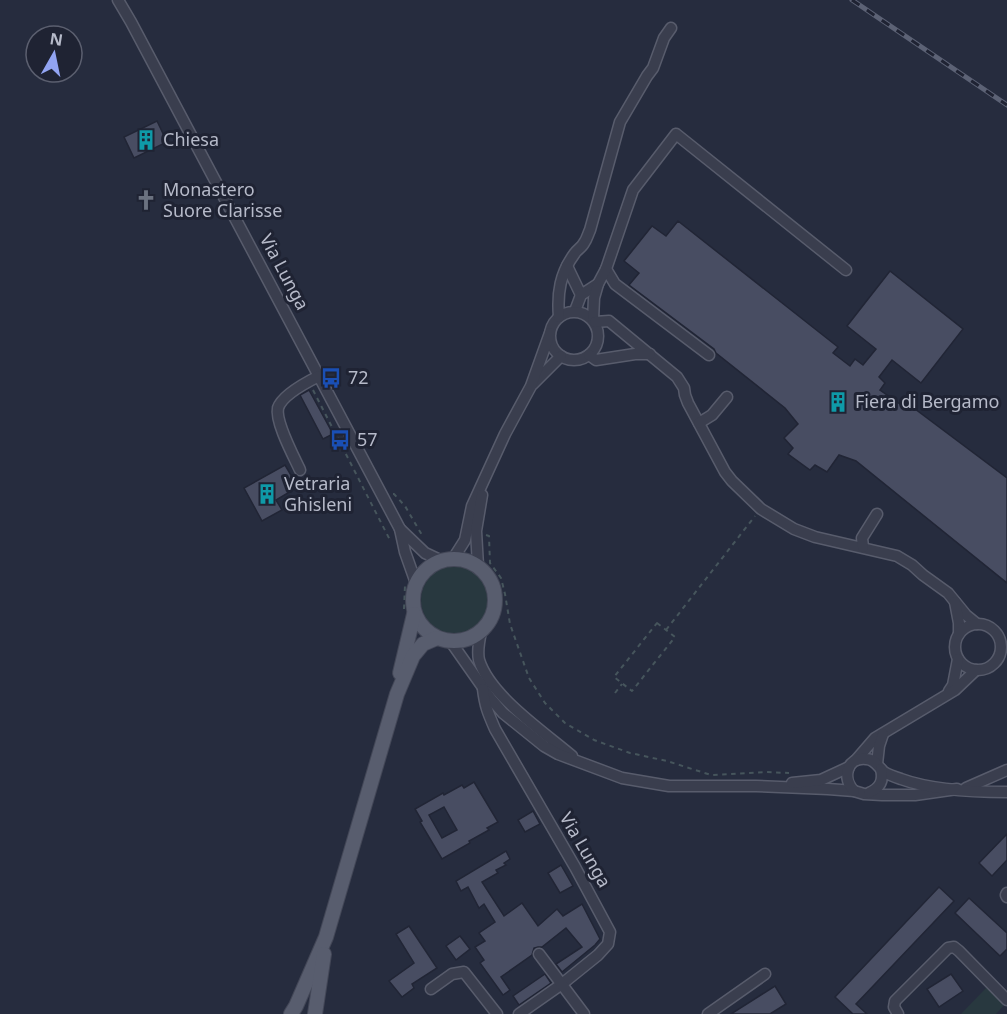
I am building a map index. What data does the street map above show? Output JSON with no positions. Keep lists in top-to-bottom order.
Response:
{
  "streets": {
    "main road": ["Via Lunga"]
  },
  "places": {
    "building": ["Chiesa", "Fiera di Bergamo", "Vetraria Ghisleni"],
    "church": ["Monastero Suore Clarisse"],
    "bus stop": ["72", "57"]
  },
  "north": "top"
}
